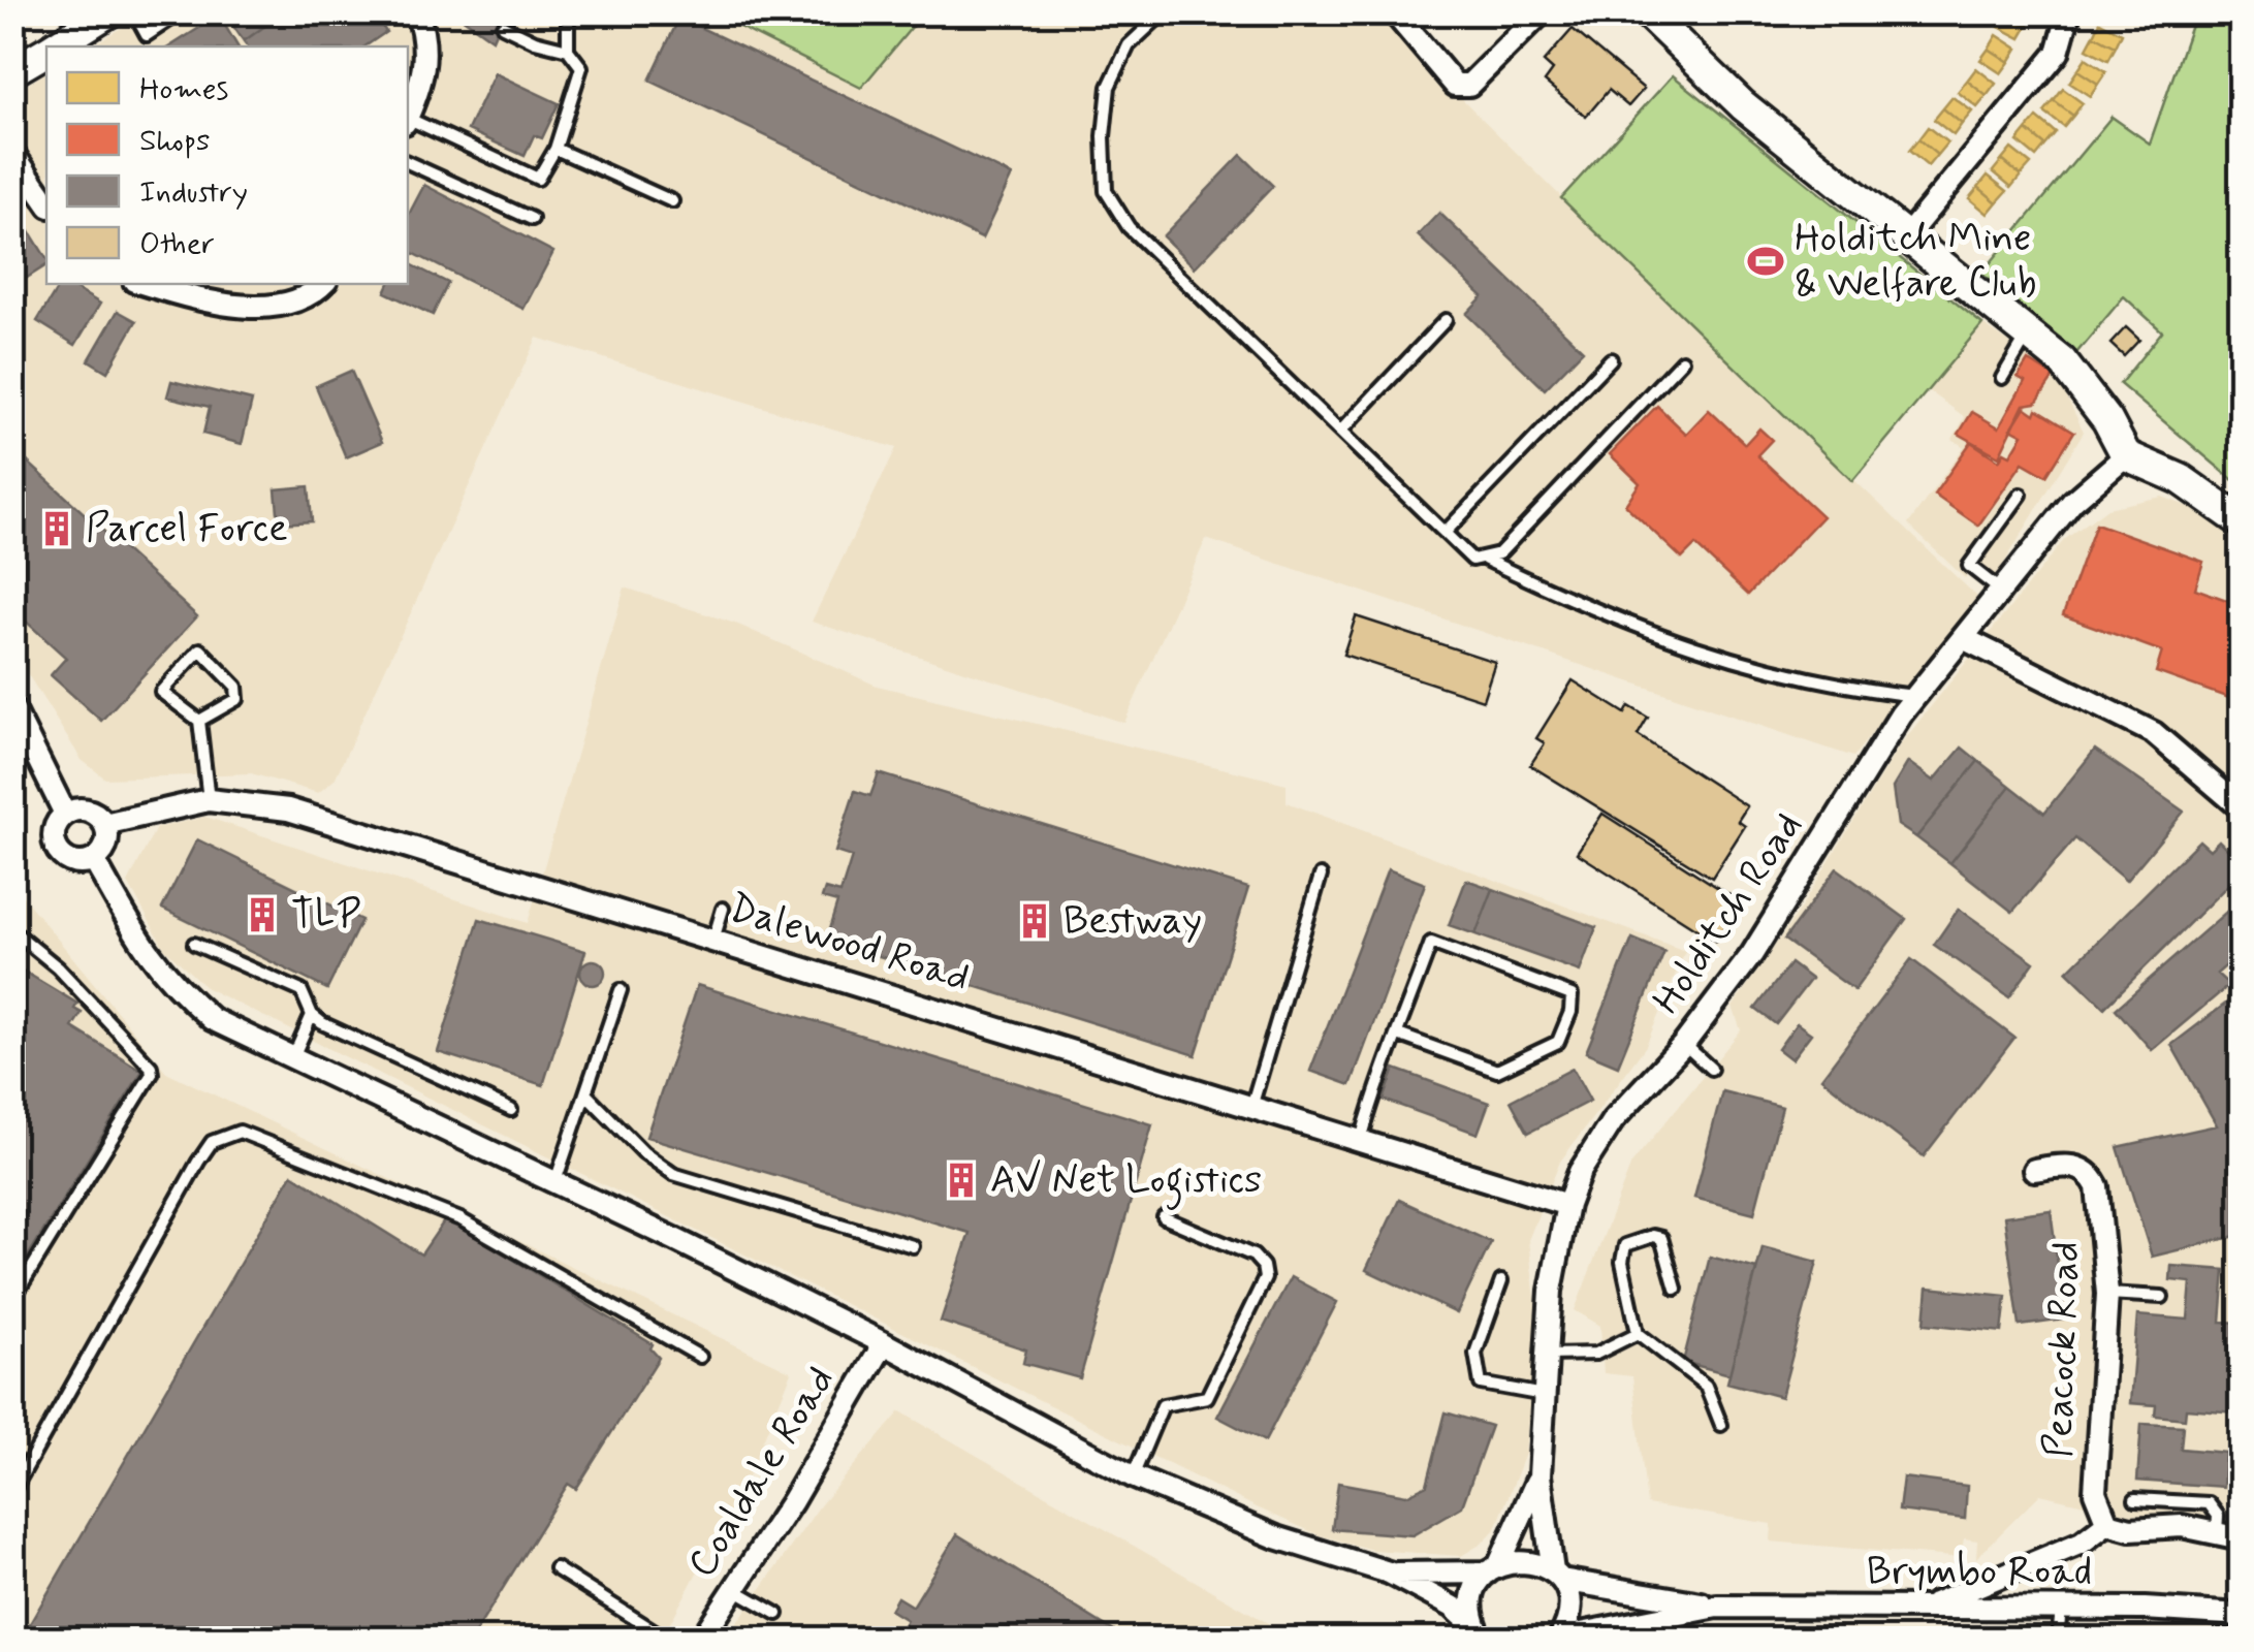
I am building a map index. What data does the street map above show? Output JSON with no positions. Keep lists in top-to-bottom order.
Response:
{
  "streets": {
    "street": [
      "Holditch Road",
      "Dalewood Road",
      "Peacock Road",
      "Coaldale Road",
      "Brymbo Road"
    ]
  },
  "crossings": [
    ["Holditch Road", "Dalewood Road"],
    ["Holditch Road", "Brymbo Road"]
  ],
  "places": {
    "sports": ["Holditch Mine & Welfare Club"],
    "building": [
      "Parcel Force",
      "TLP",
      "Bestway",
      "AV Net Logistics"
    ]
  },
  "legend": [
    "Homes",
    "Shops",
    "Industry",
    "Other"
  ]
}
